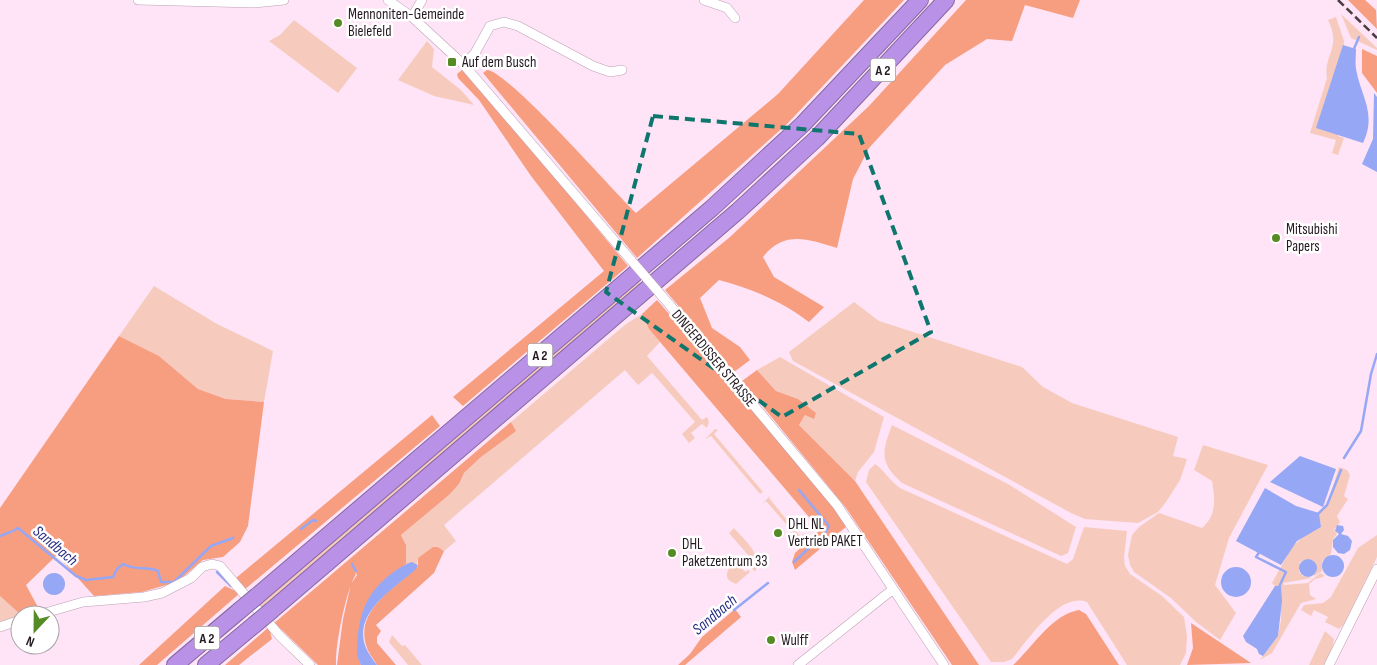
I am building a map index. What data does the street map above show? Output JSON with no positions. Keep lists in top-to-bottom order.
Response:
{
  "streets": {
    "highway": ["A 2"],
    "street": ["DINGERDISSER STRASSE"]
  },
  "water": ["Sandbach"],
  "places": {
    "other": [
      "Mennoniten-Gemeinde Bielefeld",
      "Mitsubishi Papers",
      "DHL NL Vertrieb PAKET",
      "DHL Paketzentrum 33",
      "Wulff"
    ],
    "transit": ["Auf dem Busch"]
  },
  "north": "bottom"
}
